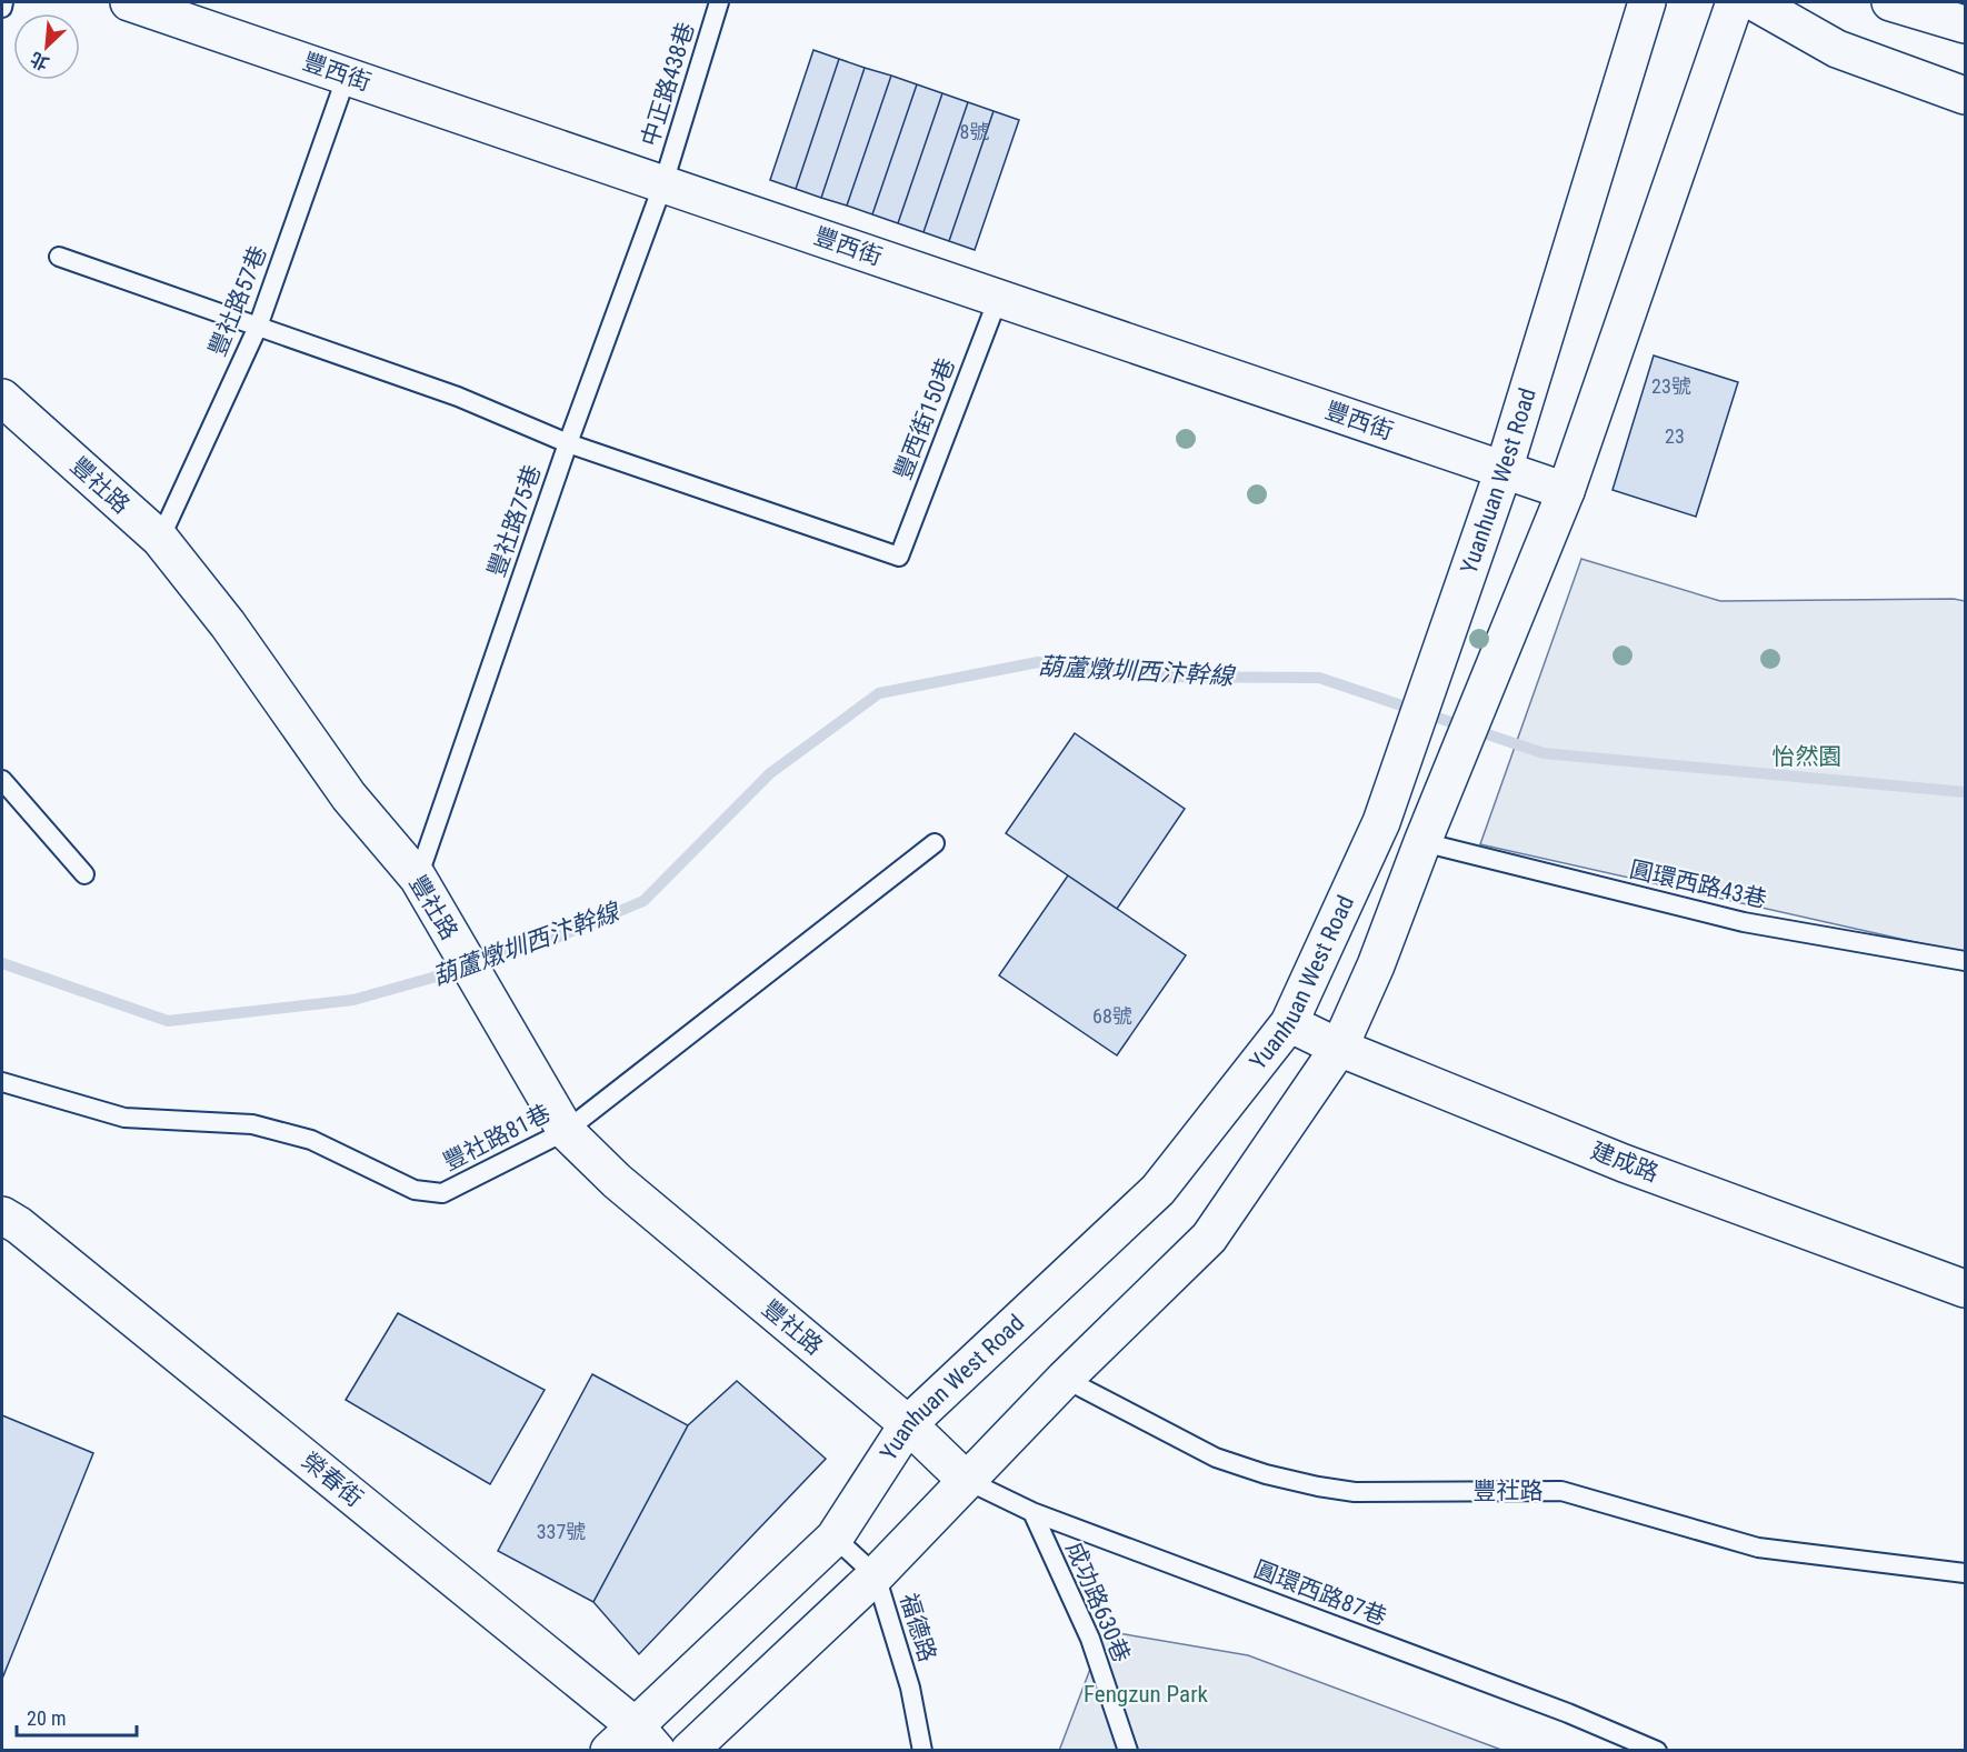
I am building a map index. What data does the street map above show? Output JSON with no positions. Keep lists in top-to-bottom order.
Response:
{
  "streets": {
    "street": [
      "豐西街",
      "Yuanhuan West Road",
      "豐社路",
      "建成路",
      "榮春街"
    ],
    "lane": [
      "中正路438巷",
      "豐社路57巷",
      "豐西街150巷",
      "豐社路75巷",
      "圓環西路43巷",
      "豐社路81巷",
      "圓環西路87巷",
      "成功路630巷",
      "福德路"
    ]
  },
  "crossings": [
    ["豐西街", "中正路438巷"],
    ["豐西街", "豐社路57巷"],
    ["豐西街", "豐西街150巷"],
    ["豐西街", "Yuanhuan West Road"],
    ["豐西街", "豐社路75巷"],
    ["中正路438巷", "豐社路75巷"],
    ["豐社路57巷", "豐社路"],
    ["豐西街150巷", "豐社路75巷"],
    ["Yuanhuan West Road", "豐社路"],
    ["Yuanhuan West Road", "建成路"],
    ["Yuanhuan West Road", "榮春街"],
    ["Yuanhuan West Road", "福德路"],
    ["豐社路", "豐社路75巷"],
    ["豐社路", "豐社路81巷"],
    ["豐社路", "圓環西路87巷"],
    ["圓環西路87巷", "成功路630巷"]
  ],
  "water": ["葫蘆燉圳西汴幹線"],
  "parks": ["怡然園", "Fengzun Park"],
  "house_numbers": [
    "8號",
    "23號",
    "23",
    "68號",
    "337號"
  ],
  "scale_bar": "20 m",
  "north": "bottom left"
}
